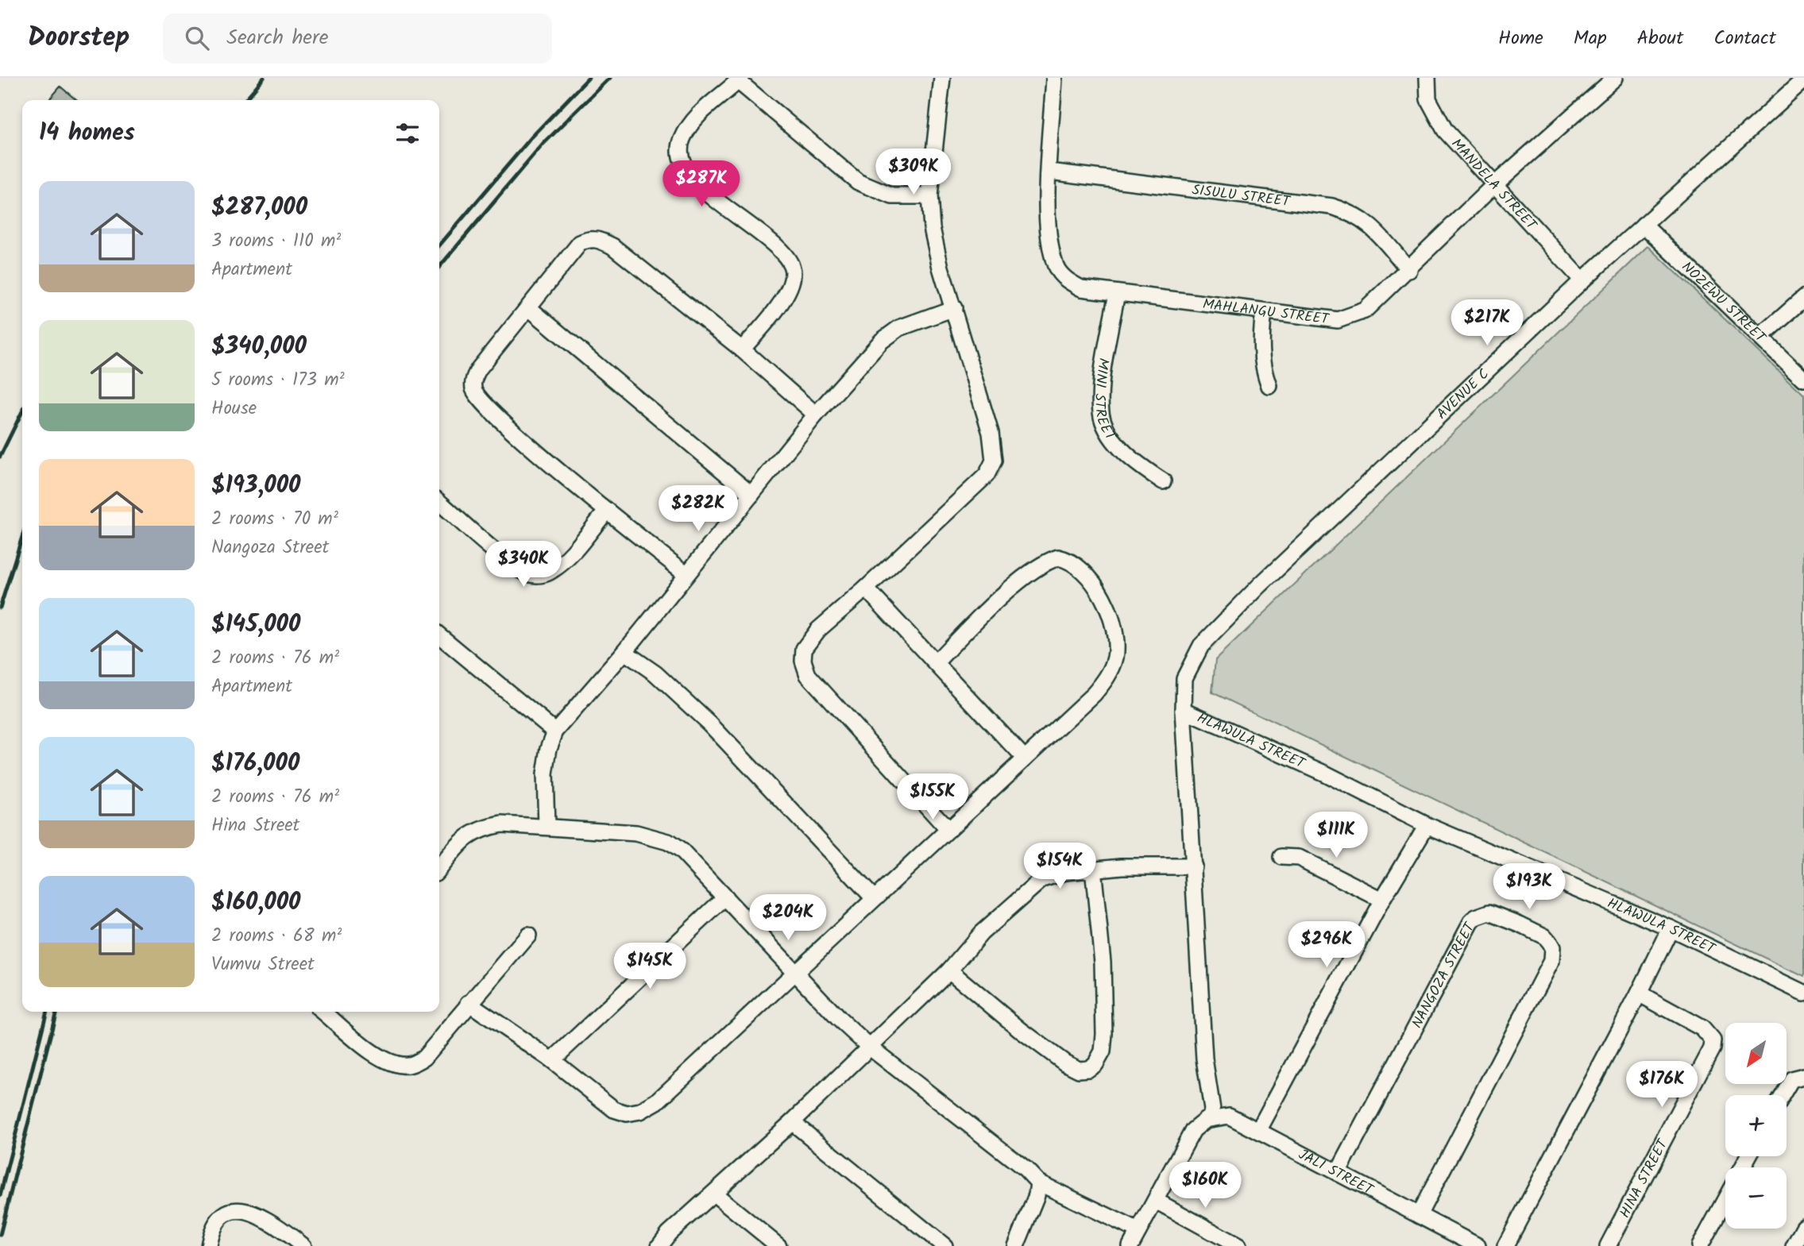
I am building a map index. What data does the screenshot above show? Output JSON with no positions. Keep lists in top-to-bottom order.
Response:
{
  "streets": {
    "street": [
      "MANDELA STREET",
      "SISULU STREET",
      "NOZEWU STREET",
      "MAHLANGU STREET",
      "AVENUE C",
      "MINI STREET",
      "HLAWULA STREET",
      "NANGOZA STREET",
      "JALI STREET",
      "HINA STREET"
    ]
  },
  "crossings": [
    ["MANDELA STREET", "MAHLANGU STREET"],
    ["MANDELA STREET", "AVENUE C"],
    ["SISULU STREET", "MAHLANGU STREET"],
    ["NOZEWU STREET", "AVENUE C"],
    ["MAHLANGU STREET", "MINI STREET"],
    ["AVENUE C", "HLAWULA STREET"],
    ["AVENUE C", "JALI STREET"],
    ["NANGOZA STREET", "JALI STREET"]
  ],
  "north": "bottom left",
  "page": {
    "header": "Doorstep",
    "search": "Search here",
    "nav": [
      "Home",
      "Map",
      "About",
      "Contact"
    ],
    "heading": "14 homes",
    "price": [
      "$309K",
      "$287K",
      "$217K",
      "$282K",
      "$340K",
      "$155K",
      "$111K",
      "$154K",
      "$193K",
      "$204K",
      "$296K",
      "$145K",
      "$176K",
      "$160K"
    ],
    "list": [
      {
        "name": "$287,000",
        "note": "3 rooms · 110 m² · Apartment"
      },
      {
        "name": "$340,000",
        "note": "5 rooms · 173 m² · House"
      },
      {
        "name": "$193,000",
        "note": "2 rooms · 70 m² · Nangoza Street"
      },
      {
        "name": "$145,000",
        "note": "2 rooms · 76 m² · Apartment"
      },
      {
        "name": "$176,000",
        "note": "2 rooms · 76 m² · Hina Street"
      },
      {
        "name": "$160,000",
        "note": "2 rooms · 68 m² · Vumvu Street"
      }
    ],
    "map_buttons": ["+", "−"]
  }
}
